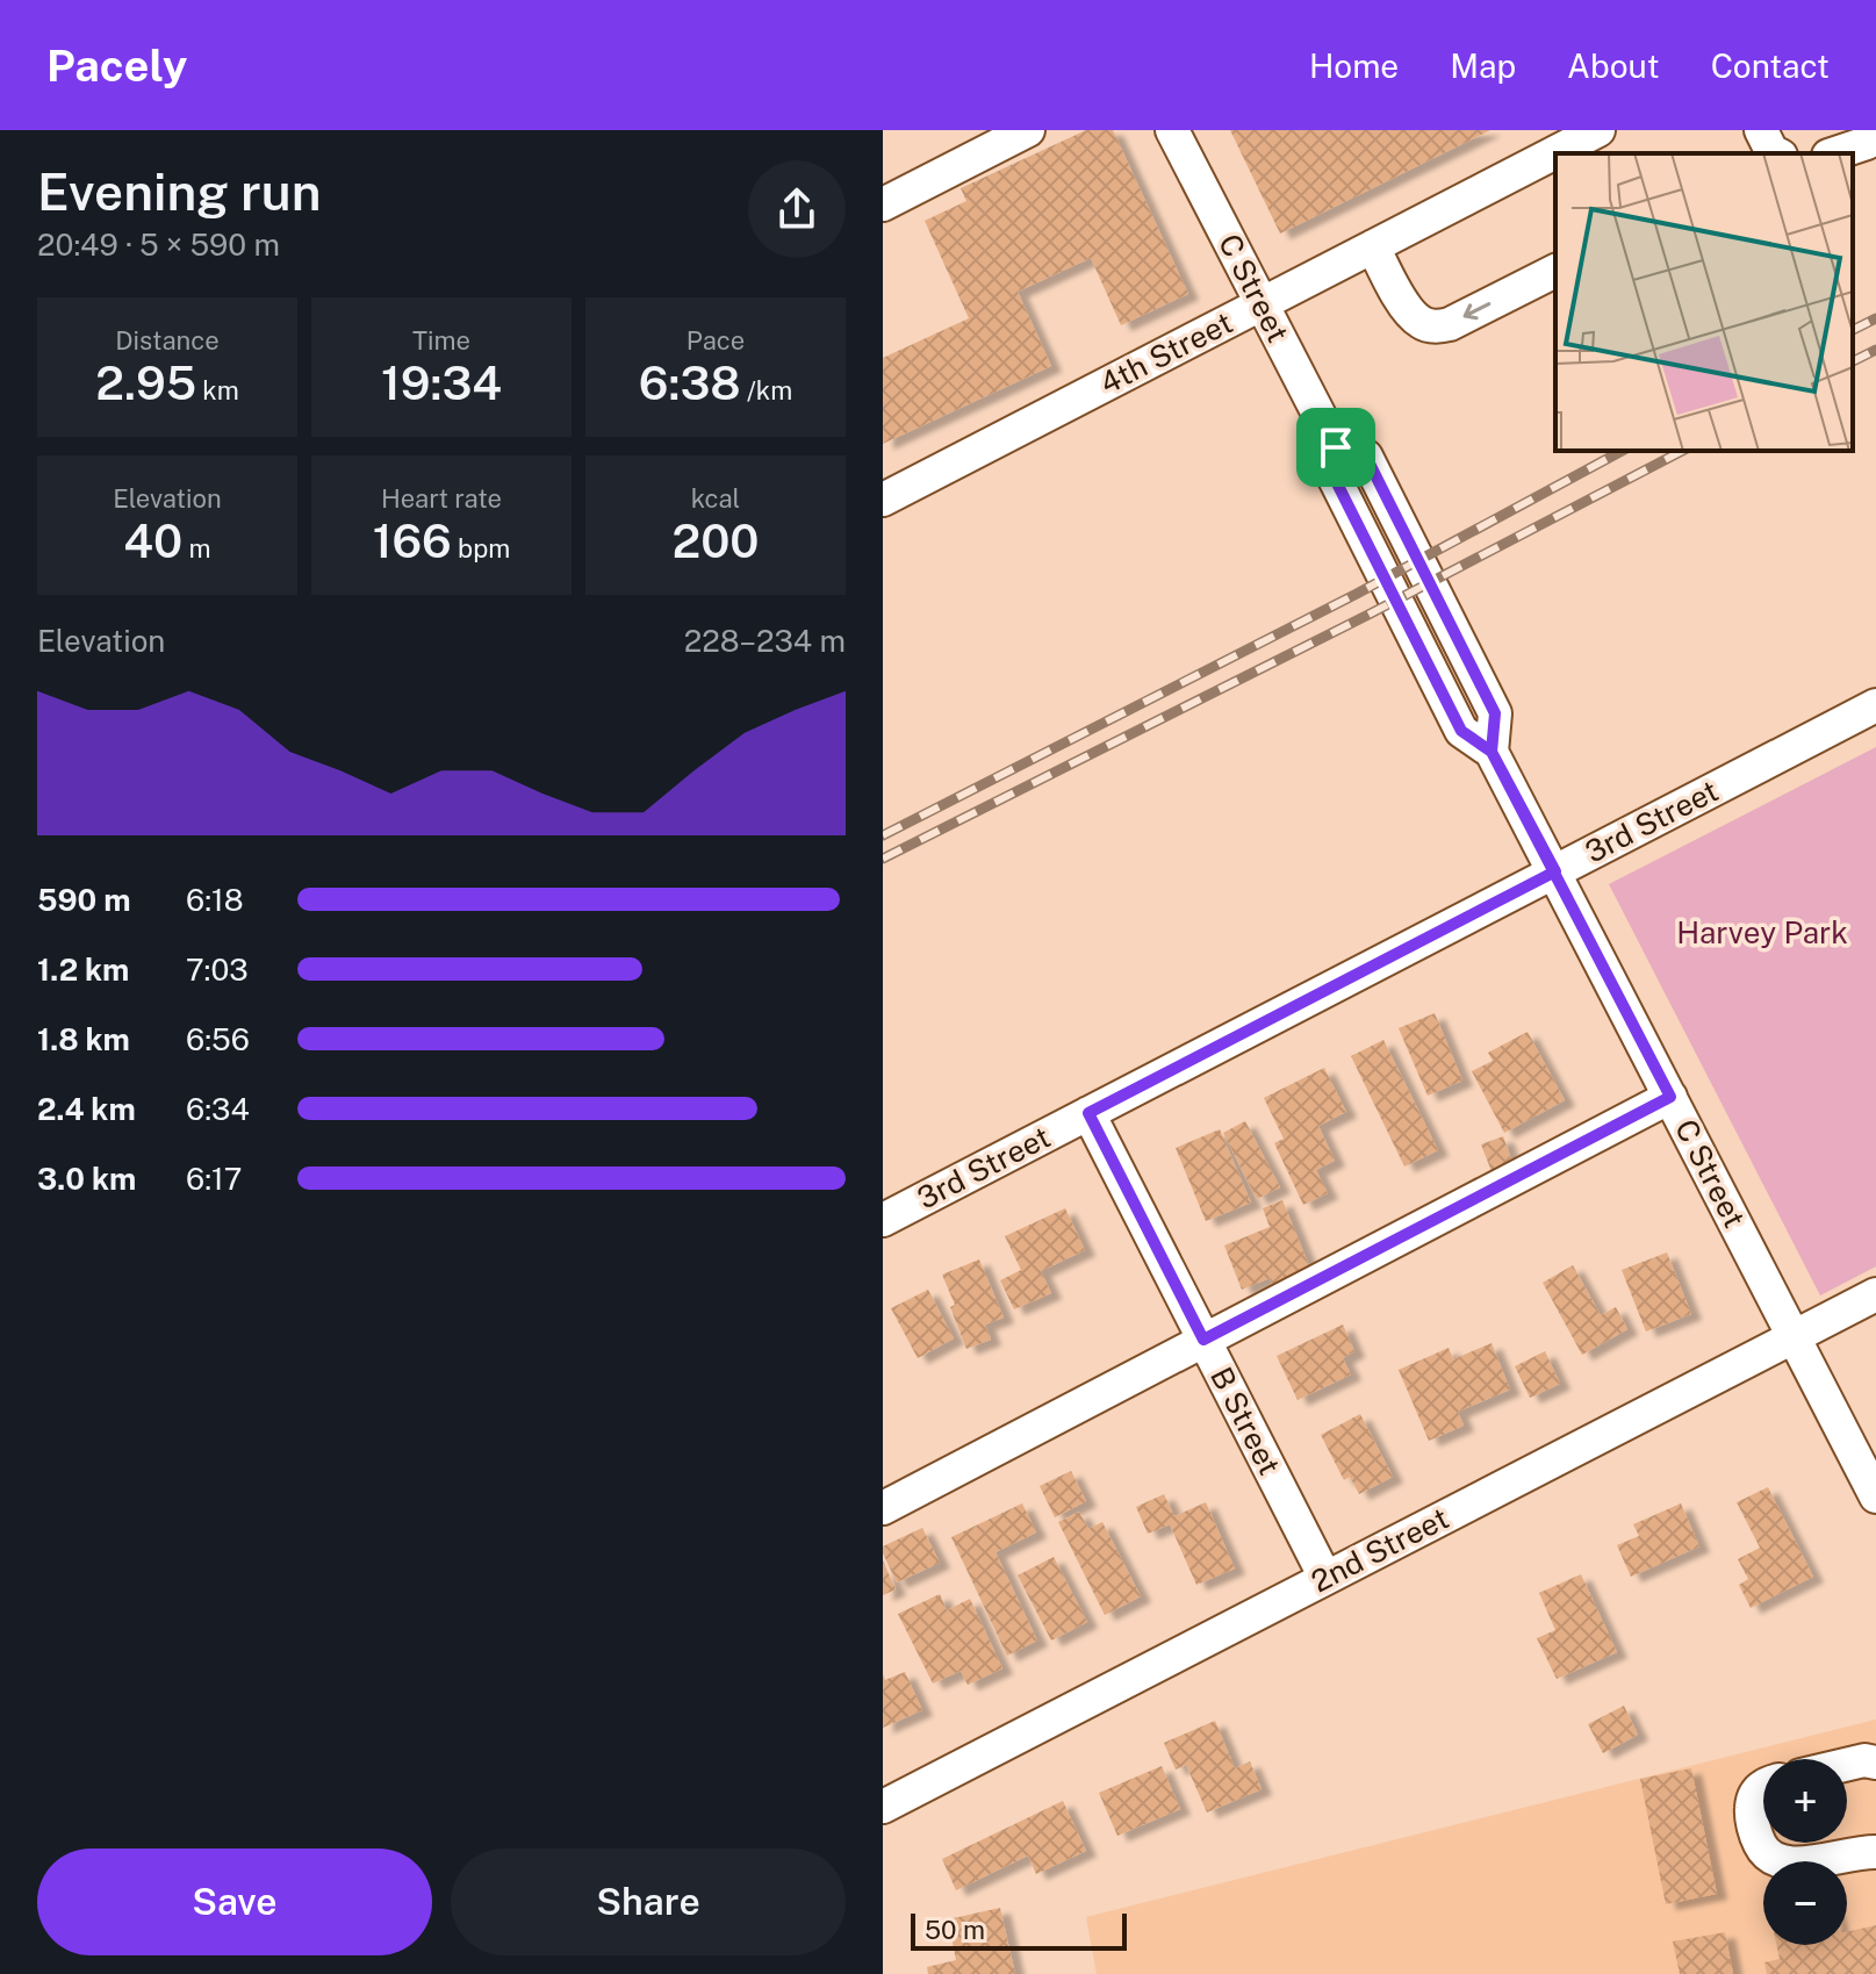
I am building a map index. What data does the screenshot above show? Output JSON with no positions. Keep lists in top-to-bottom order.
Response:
{
  "streets": {
    "street": [
      "C Street",
      "4th Street",
      "3rd Street",
      "B Street",
      "2nd Street"
    ]
  },
  "crossings": [
    ["C Street", "4th Street"],
    ["C Street", "3rd Street"],
    ["C Street", "2nd Street"],
    ["3rd Street", "B Street"],
    ["B Street", "2nd Street"]
  ],
  "parks": ["Harvey Park"],
  "scale_bar": "50 m",
  "page": {
    "header": "Pacely",
    "nav": [
      "Home",
      "Map",
      "About",
      "Contact"
    ],
    "heading": ["Evening run", "20:49 · 5 × 590 m"],
    "stats": [
      ["Distance", "2.95 km"],
      ["Time", "19:34"],
      ["Pace", "6:38 /km"],
      ["Elevation", "40 m"],
      ["Heart rate", "166 bpm"],
      ["kcal", "200"]
    ],
    "chart": ["Elevation", "228–234 m"],
    "list": [
      {
        "name": "590 m",
        "note": "6:18"
      },
      {
        "name": "1.2 km",
        "note": "7:03"
      },
      {
        "name": "1.8 km",
        "note": "6:56"
      },
      {
        "name": "2.4 km",
        "note": "6:34"
      },
      {
        "name": "3.0 km",
        "note": "6:17"
      }
    ],
    "map_buttons": ["+", "−"],
    "buttons": ["Save", "Share"],
    "scale": "50 m"
  }
}
